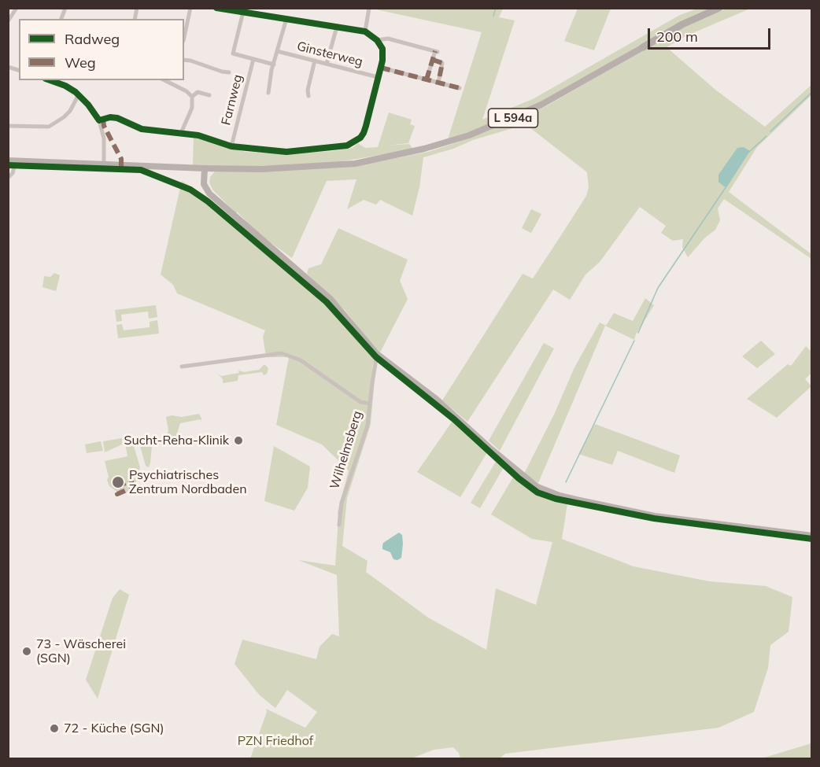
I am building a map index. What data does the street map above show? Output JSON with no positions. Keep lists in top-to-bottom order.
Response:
{
  "streets": {
    "highway": ["L 594a"],
    "street": ["Ginsterweg", "Farnweg", "Wilhelmsberg"]
  },
  "parks": ["PZN Friedhof"],
  "places": [
    "Sucht-Reha-Klinik",
    "Psychiatrisches Zentrum Nordbaden",
    "73 - Wäscherei (SGN)",
    "72 - Küche (SGN)"
  ],
  "legend": ["Radweg", "Weg"],
  "scale_bar": "200 m"
}
